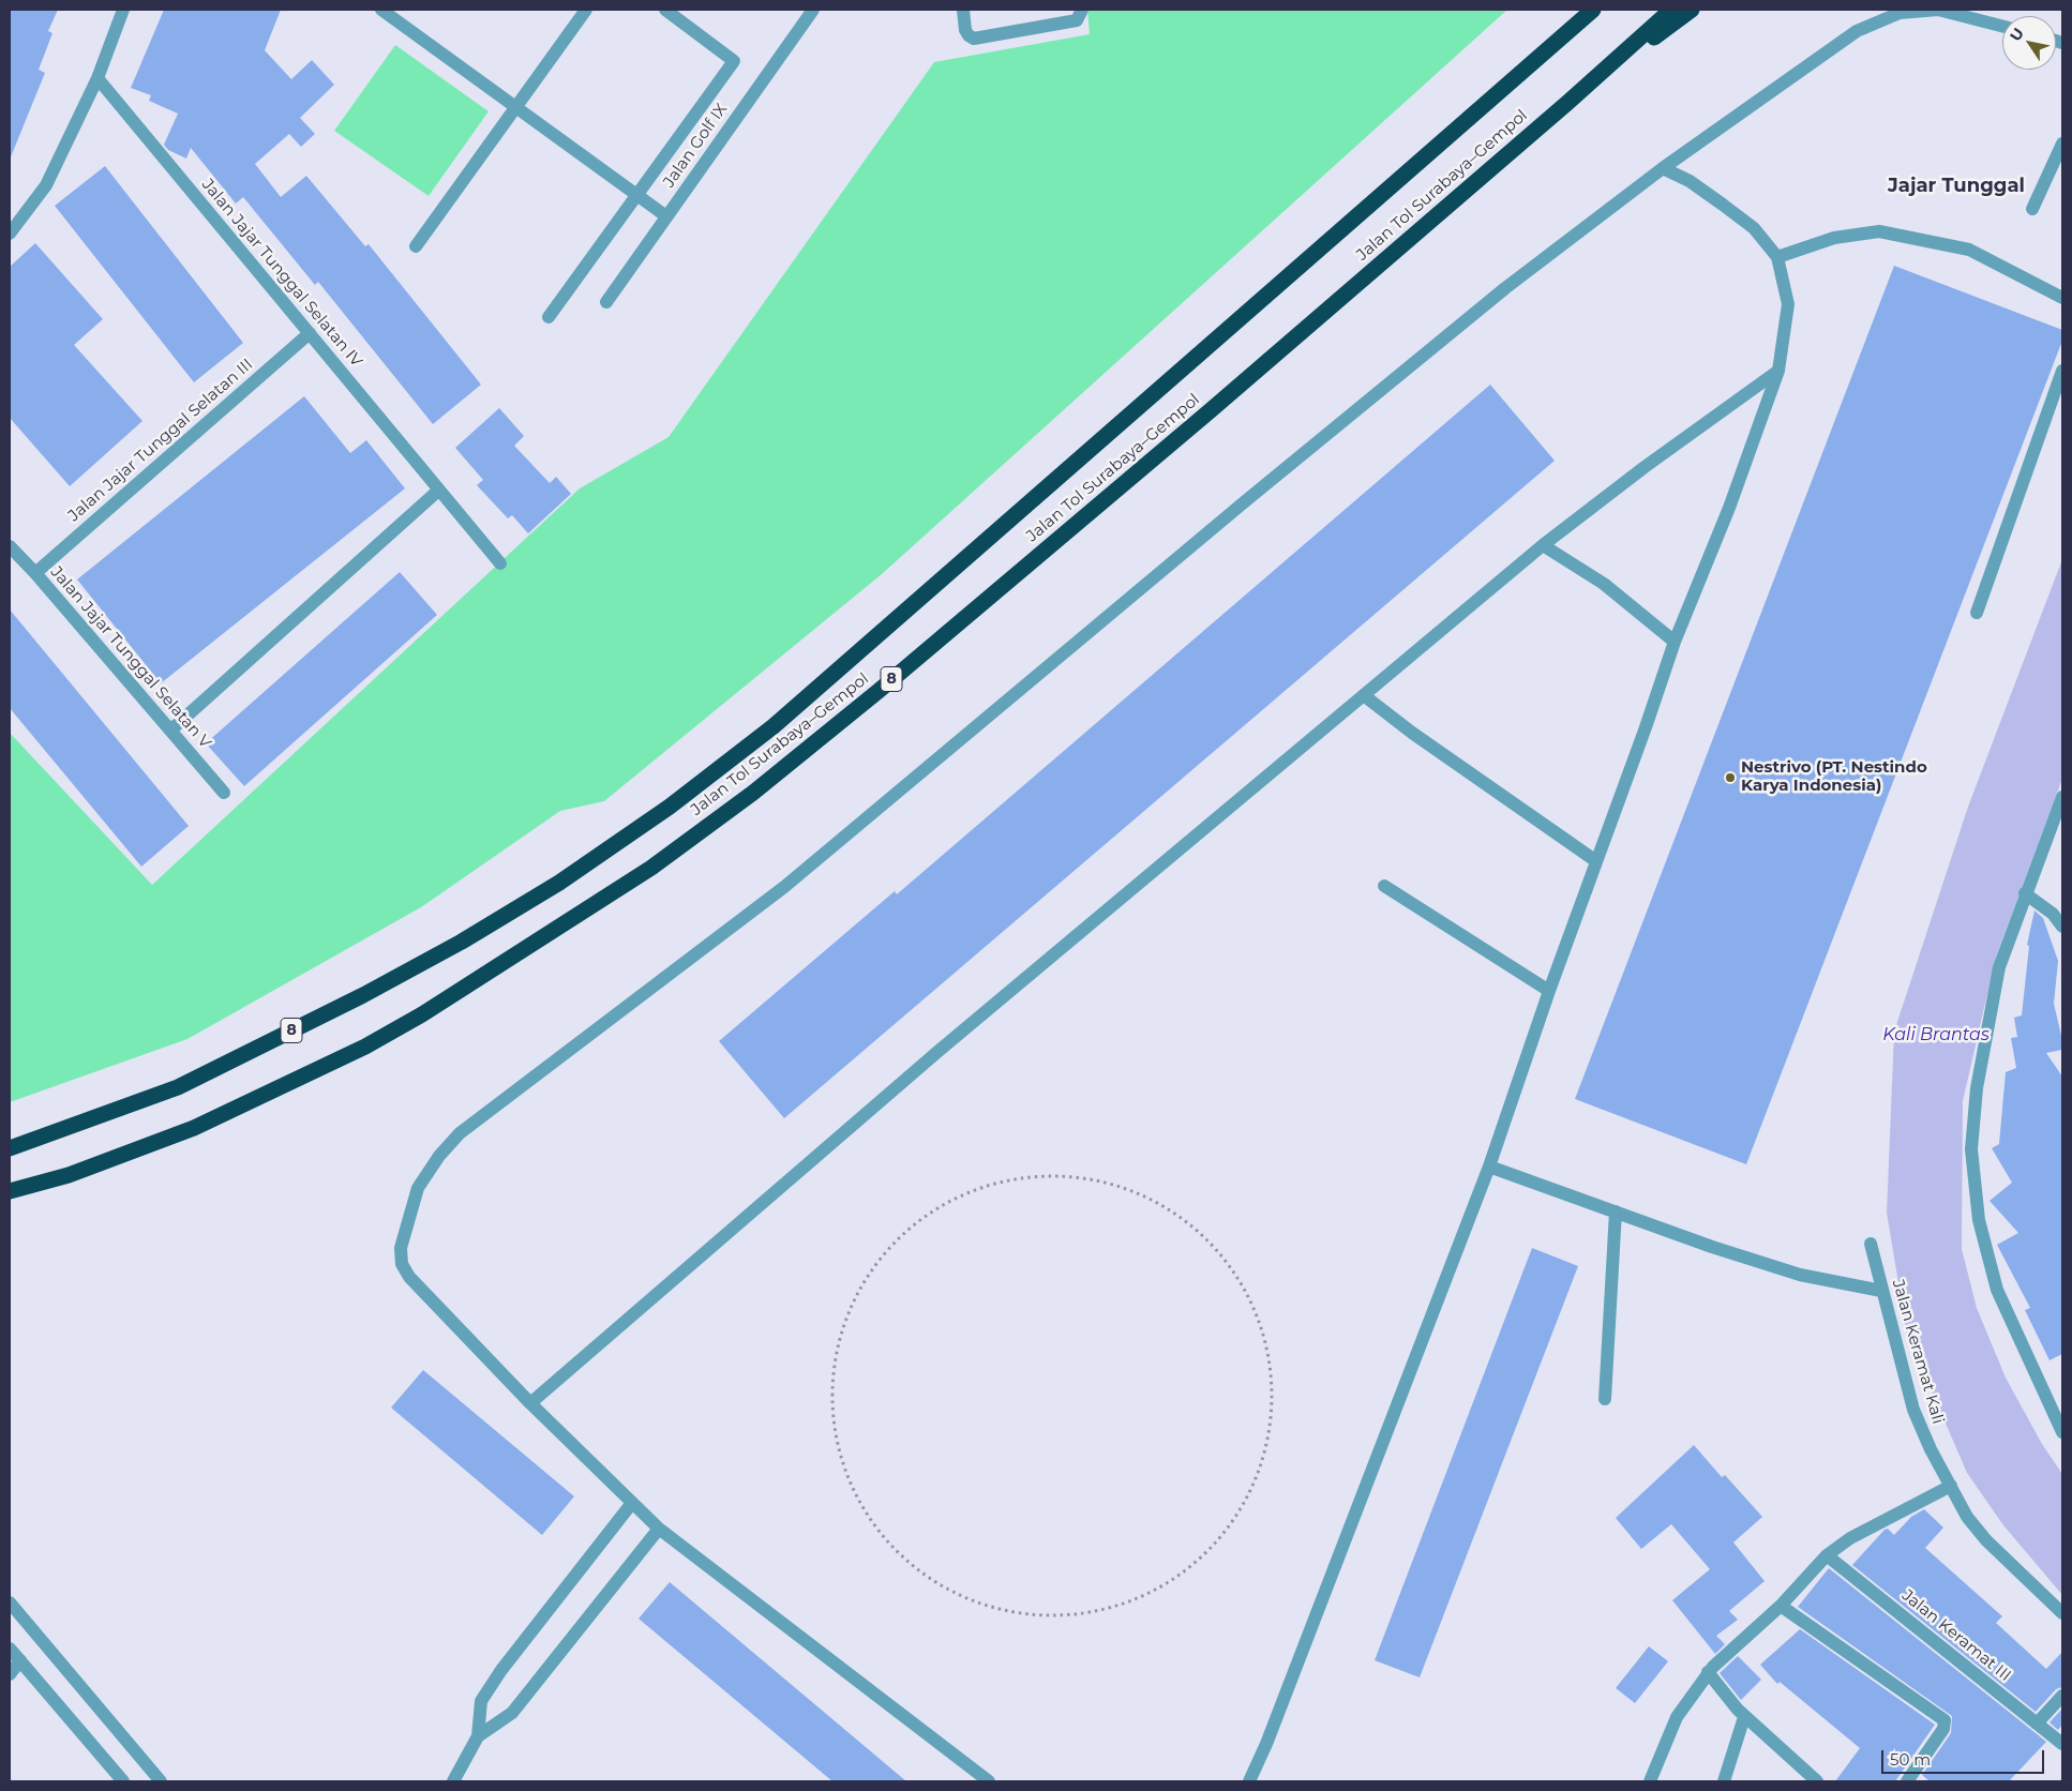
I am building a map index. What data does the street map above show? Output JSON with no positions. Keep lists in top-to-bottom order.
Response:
{
  "streets": {
    "highway": ["Jalan Tol Surabaya–Gempol", "8"],
    "street": [
      "Jalan Golf IX",
      "Jalan Jajar Tunggal Selatan IV",
      "Jalan Jajar Tunggal Selatan III",
      "Jalan Jajar Tunggal Selatan V",
      "Jalan Keramat Kali",
      "Jalan Keramat III"
    ]
  },
  "crossings": [
    ["Jalan Jajar Tunggal Selatan IV", "Jalan Jajar Tunggal Selatan III"],
    ["Jalan Jajar Tunggal Selatan III", "Jalan Jajar Tunggal Selatan V"]
  ],
  "districts": ["Jajar Tunggal"],
  "water": ["Kali Brantas"],
  "places": ["Nestrivo (PT. Nestindo Karya Indonesia)"],
  "scale_bar": "50 m",
  "north": "top left"
}
